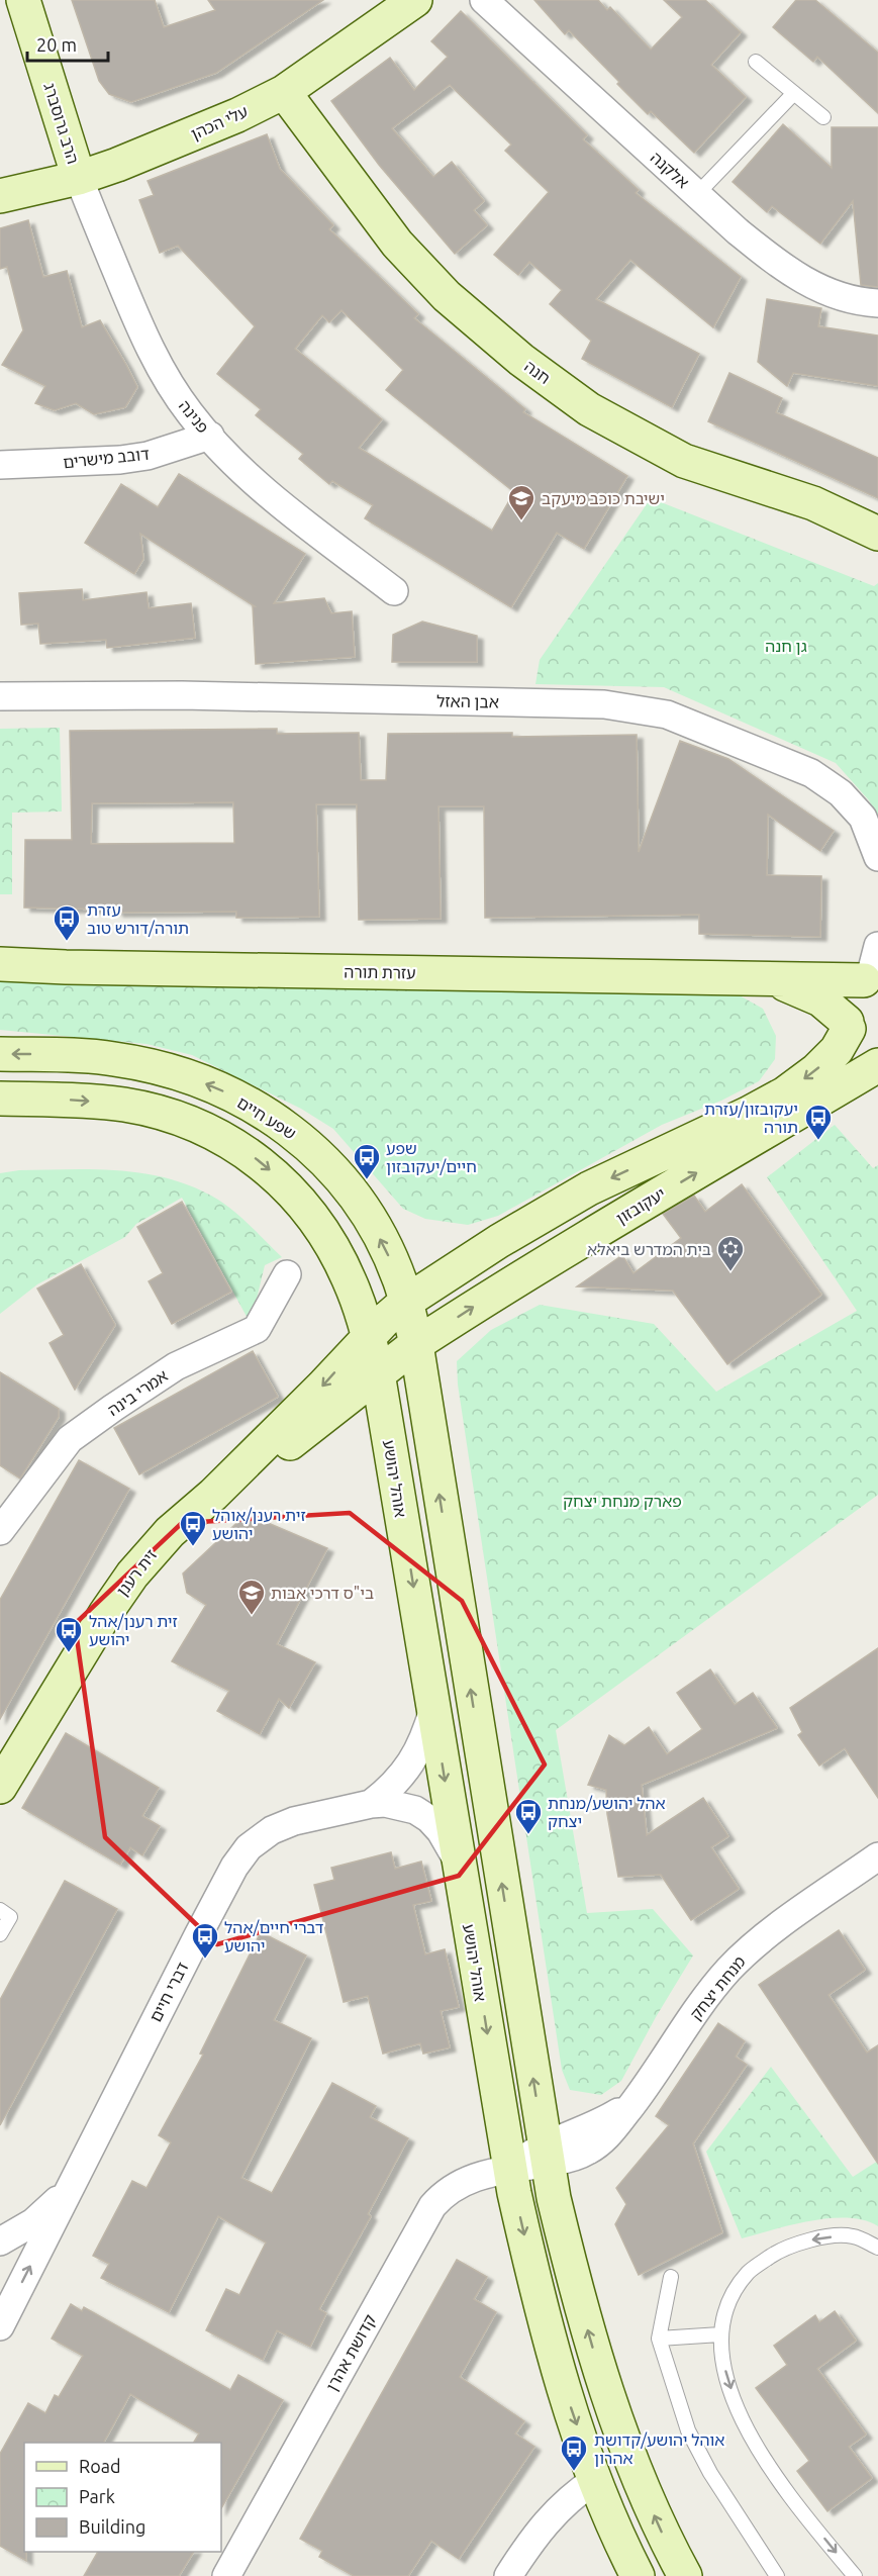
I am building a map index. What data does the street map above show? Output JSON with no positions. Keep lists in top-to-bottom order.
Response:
{
  "streets": {
    "street": [
      "עלי הכהן",
      "הרב גרוסברג",
      "אלקנה",
      "חנה",
      "פנינה",
      "דובב מישרים",
      "אבן האזל",
      "עזרת תורה",
      "שפע חיים",
      "יעקובזון",
      "אמרי בינה",
      "אוהל יהושע",
      "זית רענן",
      "מנחת יצחק",
      "דברי חיים",
      "קדושת אהרן"
    ]
  },
  "crossings": [
    ["עלי הכהן", "הרב גרוסברג"],
    ["עלי הכהן", "חנה"],
    ["עלי הכהן", "פנינה"],
    ["הרב גרוסברג", "פנינה"],
    ["פנינה", "דובב מישרים"],
    ["שפע חיים", "יעקובזון"],
    ["יעקובזון", "אוהל יהושע"],
    ["יעקובזון", "זית רענן"],
    ["אוהל יהושע", "זית רענן"],
    ["אוהל יהושע", "מנחת יצחק"],
    ["אוהל יהושע", "דברי חיים"],
    ["אוהל יהושע", "קדושת אהרן"],
    ["מנחת יצחק", "קדושת אהרן"]
  ],
  "parks": ["גן חנה", "פארק מנחת יצחק"],
  "places": {
    "school or university": ["ישיבת כוכב מיעקב", "בי\"ס דרכי אבות"],
    "bus stop": [
      "עזרת תורה/דורש טוב",
      "יעקובזון/עזרת תורה",
      "שפע חיים/יעקובזון",
      "זית רענן/אוהל יהושע",
      "זית רענן/אהל יהושע",
      "אהל יהושע/מנחת יצחק",
      "דברי חיים/אהל יהושע",
      "אוהל יהושע/קדושת אהרון"
    ],
    "synagogue": ["בית המדרש ביאלא"]
  },
  "legend": ["Road", "Park", "Building"],
  "scale_bar": "20 m"
}
